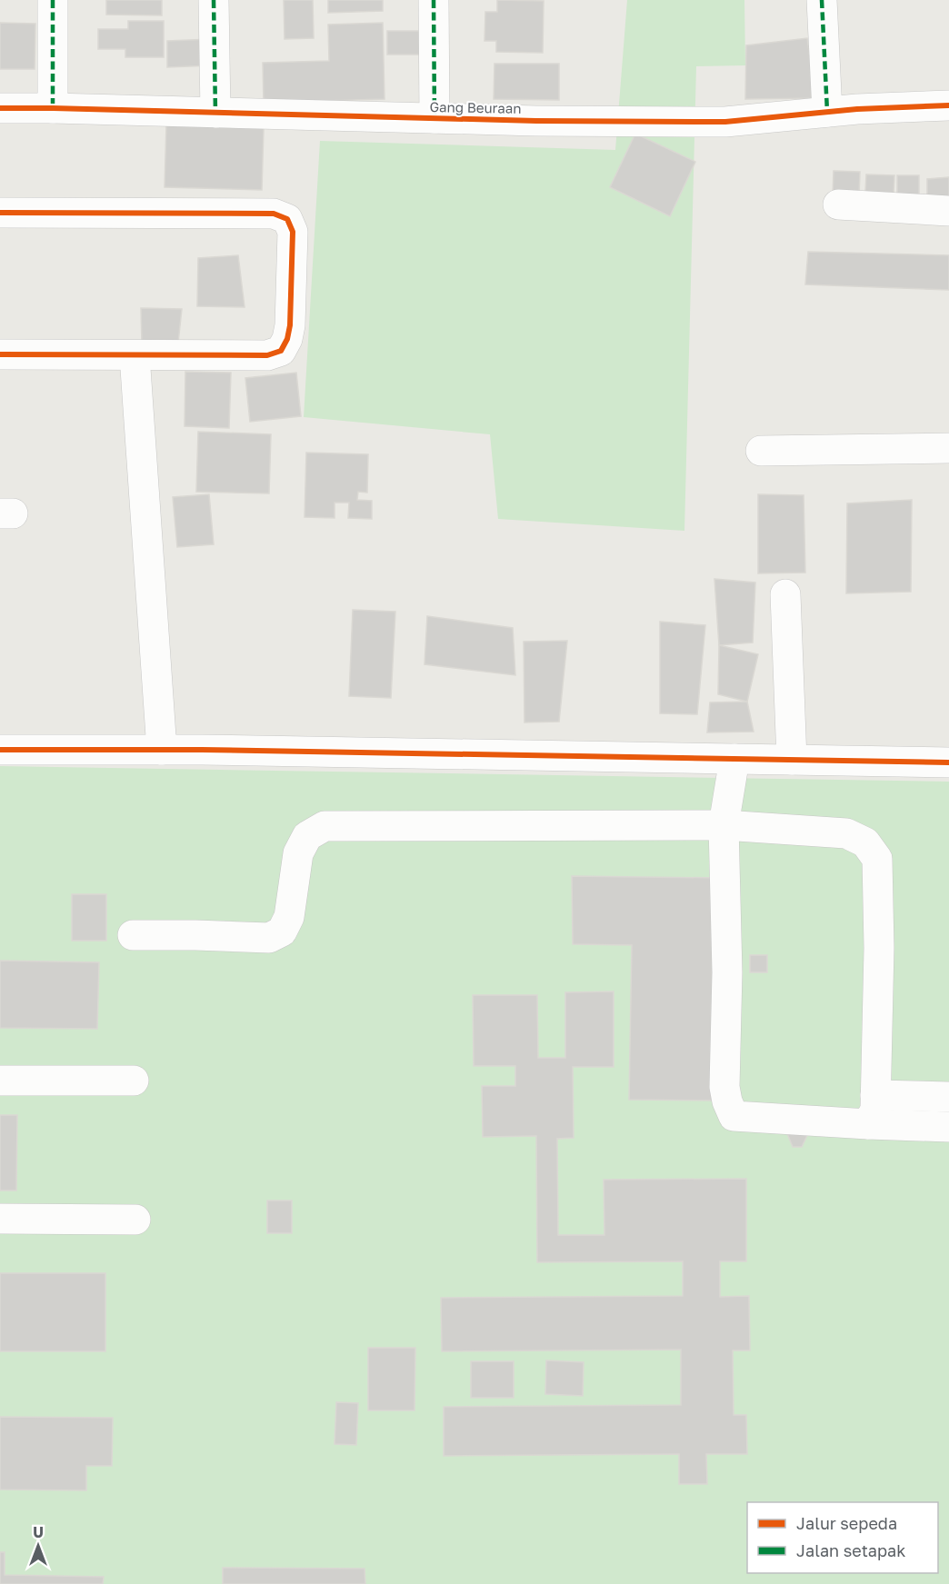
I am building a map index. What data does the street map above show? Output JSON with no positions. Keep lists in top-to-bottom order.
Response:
{
  "streets": {
    "street": ["Gang Beuraan"]
  },
  "legend": ["Jalur sepeda", "Jalan setapak"],
  "north": "top"
}
